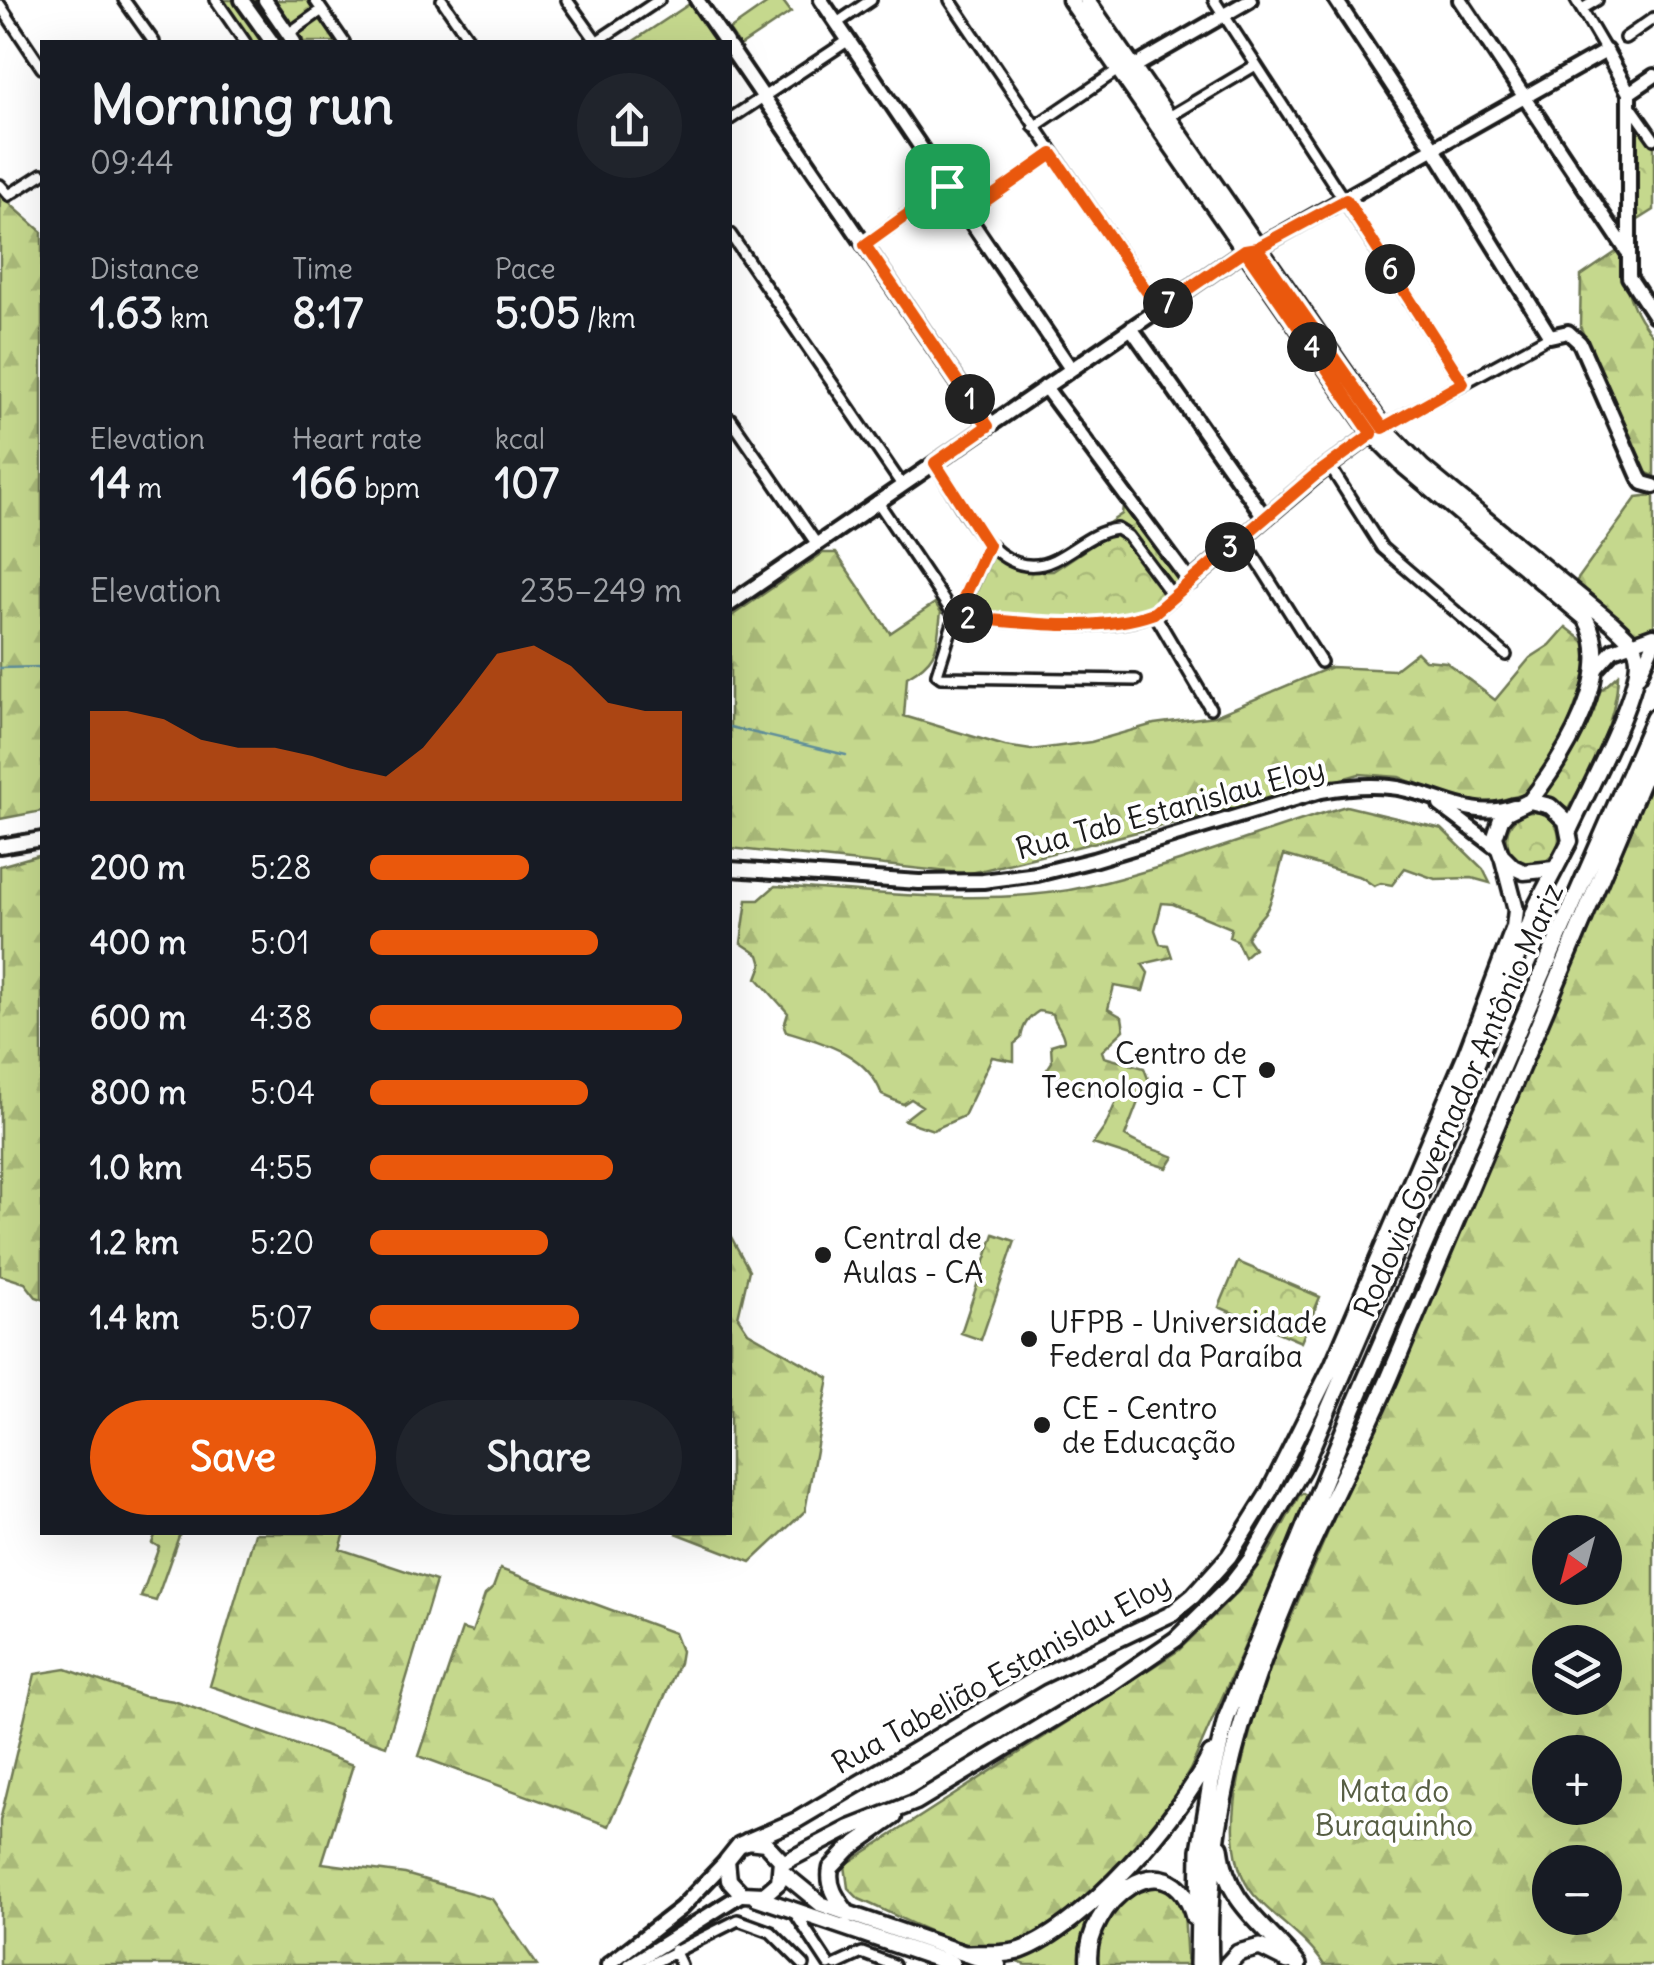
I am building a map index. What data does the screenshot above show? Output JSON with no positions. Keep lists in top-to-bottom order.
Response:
{
  "streets": {
    "highway": ["Rodovia Governador Antônio Mariz"],
    "main road": ["Rua Tabelião Estanislau Eloy"],
    "street": ["Rua Tab Estanislau Eloy"]
  },
  "crossings": [
    ["Rua Tab Estanislau Eloy", "Rua Tabelião Estanislau Eloy"]
  ],
  "parks": ["Mata do Buraquinho"],
  "places": [
    "Centro de Tecnologia - CT",
    "Central de Aulas - CA",
    "UFPB - Universidade Federal da Paraíba",
    "CE - Centro de Educação"
  ],
  "north": "bottom left",
  "page": {
    "heading": ["Morning run", "09:44"],
    "stats": [
      ["Distance", "1.63 km"],
      ["Time", "8:17"],
      ["Pace", "5:05 /km"],
      ["Elevation", "14 m"],
      ["Heart rate", "166 bpm"],
      ["kcal", "107"]
    ],
    "pins": [
      "6",
      "7",
      "4",
      "1",
      "3",
      "2"
    ],
    "chart": ["Elevation", "235–249 m"],
    "list": [
      {
        "name": "200 m",
        "note": "5:28"
      },
      {
        "name": "400 m",
        "note": "5:01"
      },
      {
        "name": "600 m",
        "note": "4:38"
      },
      {
        "name": "800 m",
        "note": "5:04"
      },
      {
        "name": "1.0 km",
        "note": "4:55"
      },
      {
        "name": "1.2 km",
        "note": "5:20"
      },
      {
        "name": "1.4 km",
        "note": "5:07"
      }
    ],
    "buttons": ["Save", "Share"],
    "map_buttons": ["+", "−"]
  }
}
